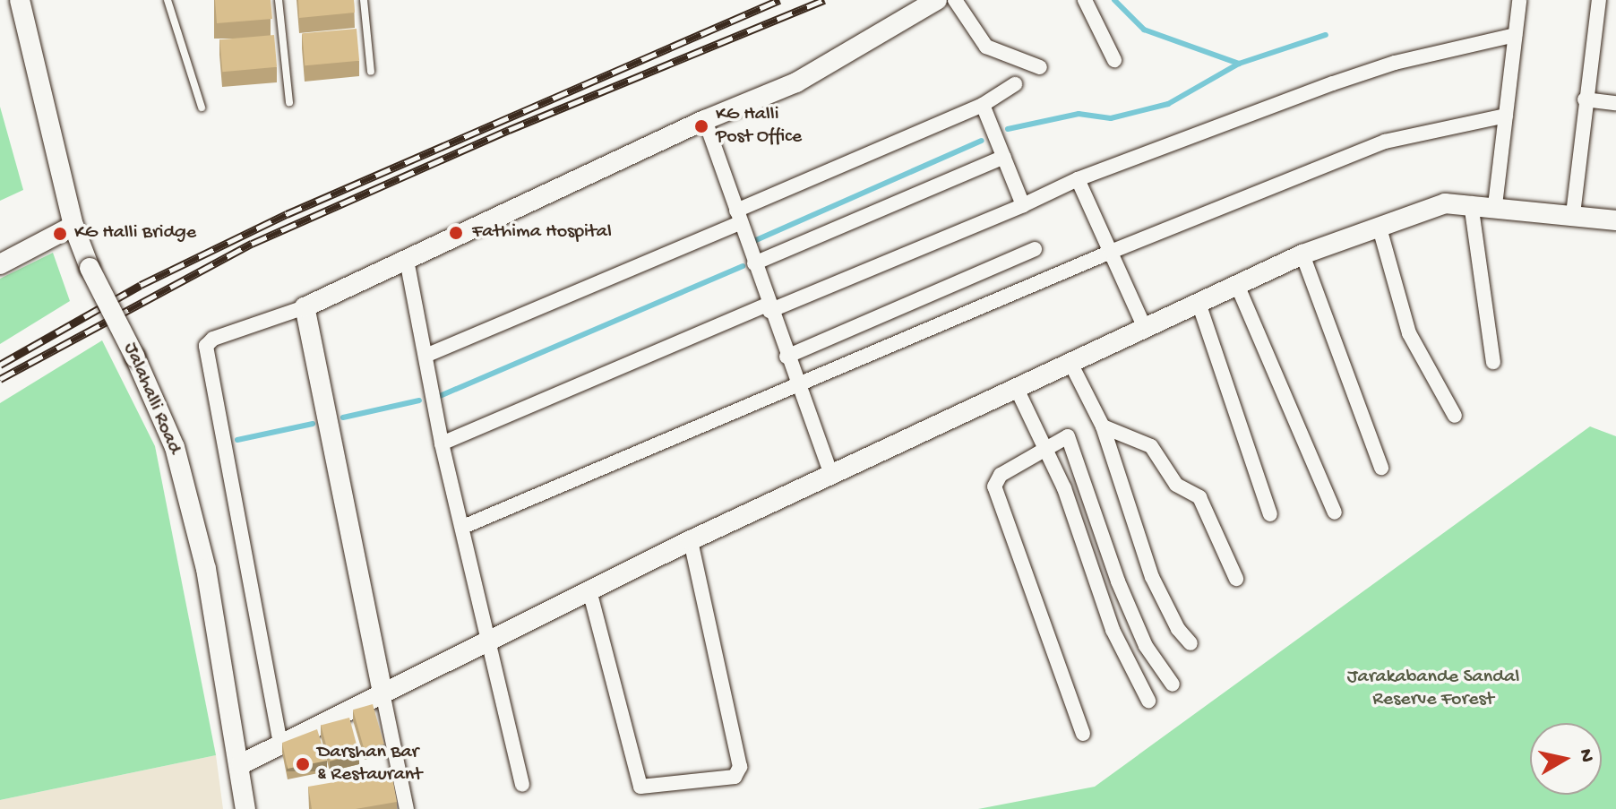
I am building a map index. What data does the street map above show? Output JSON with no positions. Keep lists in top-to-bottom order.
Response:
{
  "streets": {
    "main road": ["Jalahalli Road"]
  },
  "parks": ["Jarakabande Sandal Reserve Forest"],
  "places": [
    "KG Halli Post Office",
    "Fathima Hospital",
    "KG Halli Bridge",
    "Darshan Bar & Restaurant"
  ],
  "north": "right"
}
